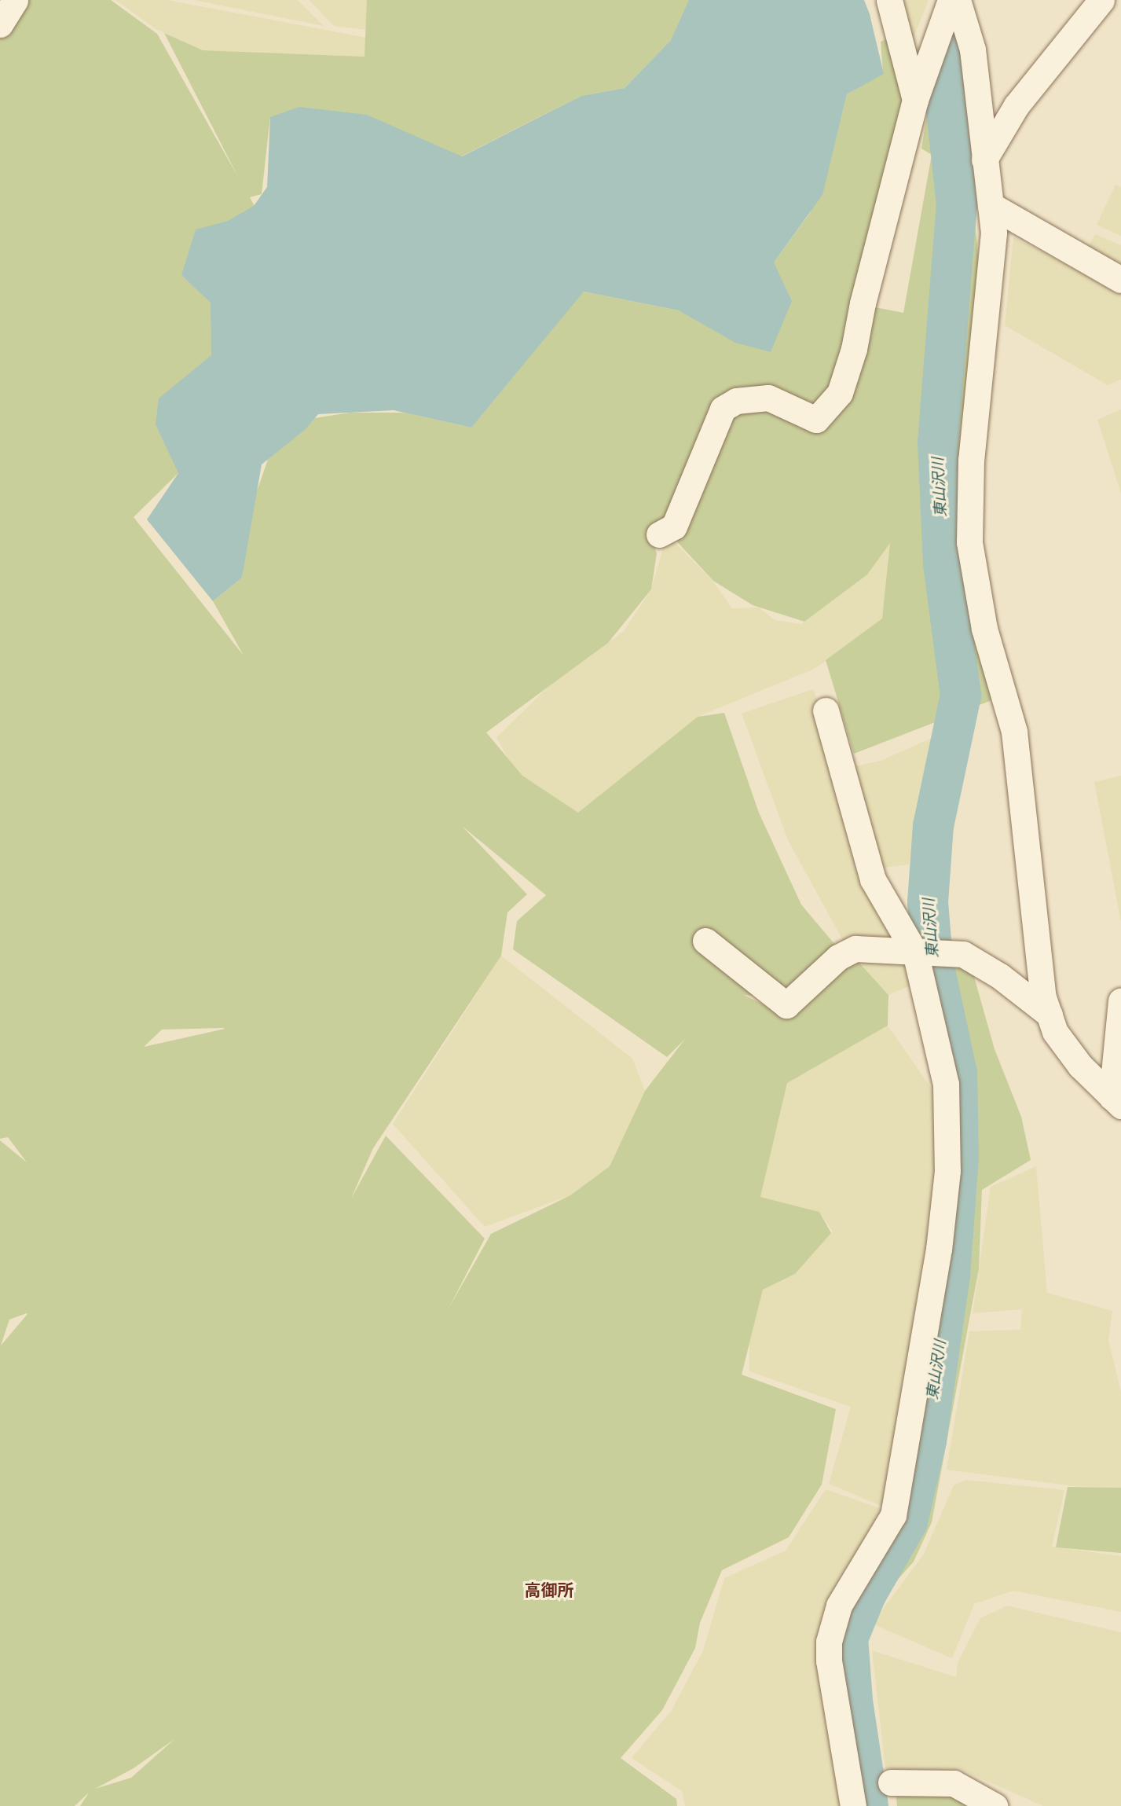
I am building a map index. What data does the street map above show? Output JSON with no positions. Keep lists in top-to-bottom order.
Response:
{
  "districts": ["高御所"],
  "water": ["東山沢川"]
}
